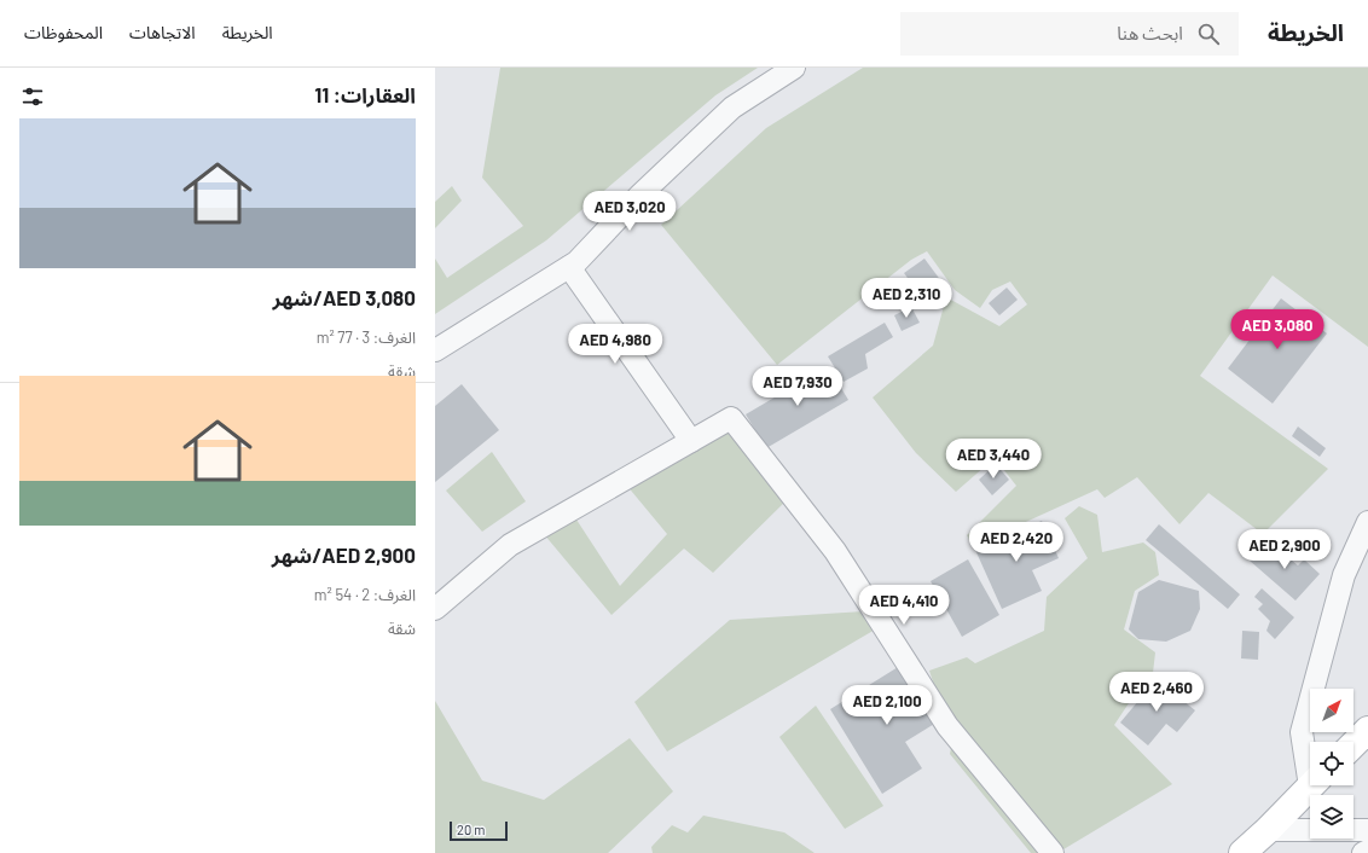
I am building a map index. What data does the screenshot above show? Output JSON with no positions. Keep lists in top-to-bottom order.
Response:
{
  "scale_bar": "20 m",
  "north": "top right",
  "page": {
    "header": "الخريطة",
    "search": "ابحث هنا",
    "nav": ["الخريطة", "الاتجاهات", "المحفوظات"],
    "heading": "العقارات: 11",
    "list": [
      {
        "name": "AED 3,080/شهر",
        "note": "الغرف: 3 · 77 m² · شقة"
      },
      {
        "name": "AED 2,900/شهر",
        "note": "الغرف: 2 · 54 m² · شقة"
      }
    ],
    "price": [
      "AED 3,020",
      "AED 2,310",
      "AED 3,080",
      "AED 4,980",
      "AED 7,930",
      "AED 3,440",
      "AED 2,420",
      "AED 2,900",
      "AED 4,410",
      "AED 2,460",
      "AED 2,100"
    ],
    "scale": "20 m"
  }
}
